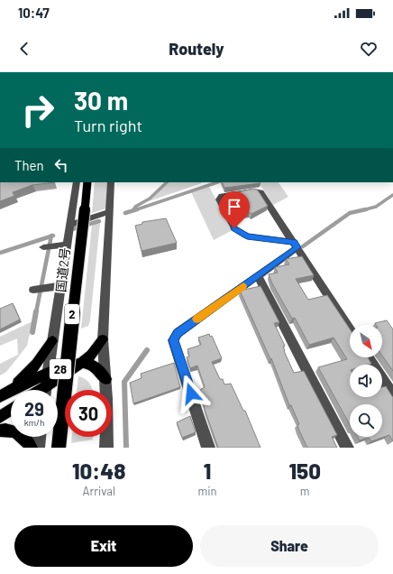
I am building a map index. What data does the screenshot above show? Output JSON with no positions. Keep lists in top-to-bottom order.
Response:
{
  "streets": {
    "highway": ["国道2号", "2"],
    "main road": ["28"]
  },
  "north": "bottom right",
  "page": {
    "status": "10:47",
    "header": "Routely",
    "turn": ["30 m", "Turn right"],
    "then": "Then",
    "speed": "29 km/h",
    "limit": "30",
    "eta": [
      "10:48",
      "Arrival",
      "1",
      "min",
      "150",
      "m"
    ],
    "buttons": ["Exit", "Share"]
  }
}
